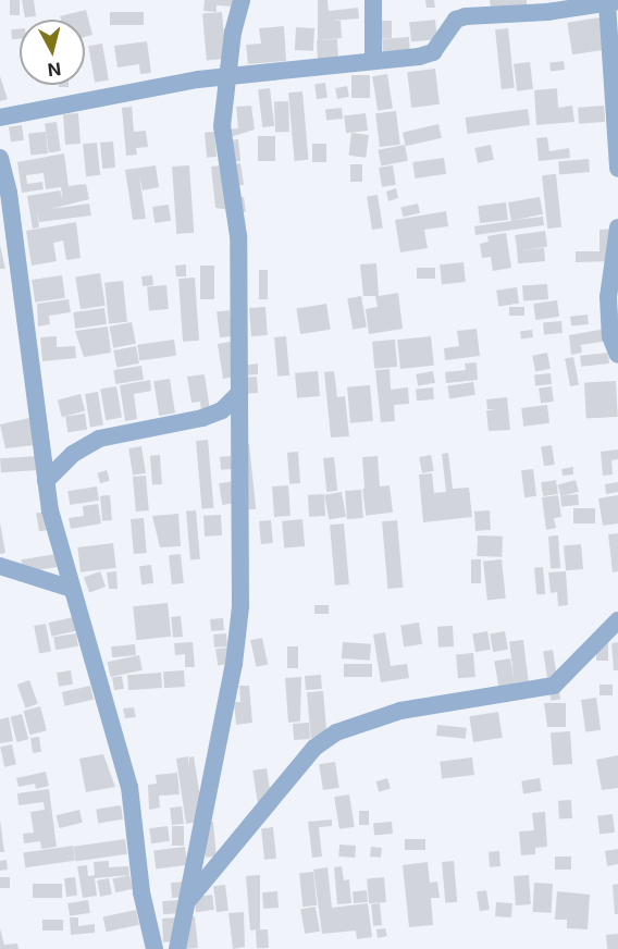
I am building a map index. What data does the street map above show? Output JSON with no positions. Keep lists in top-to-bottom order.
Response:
{
  "north": "bottom"
}
